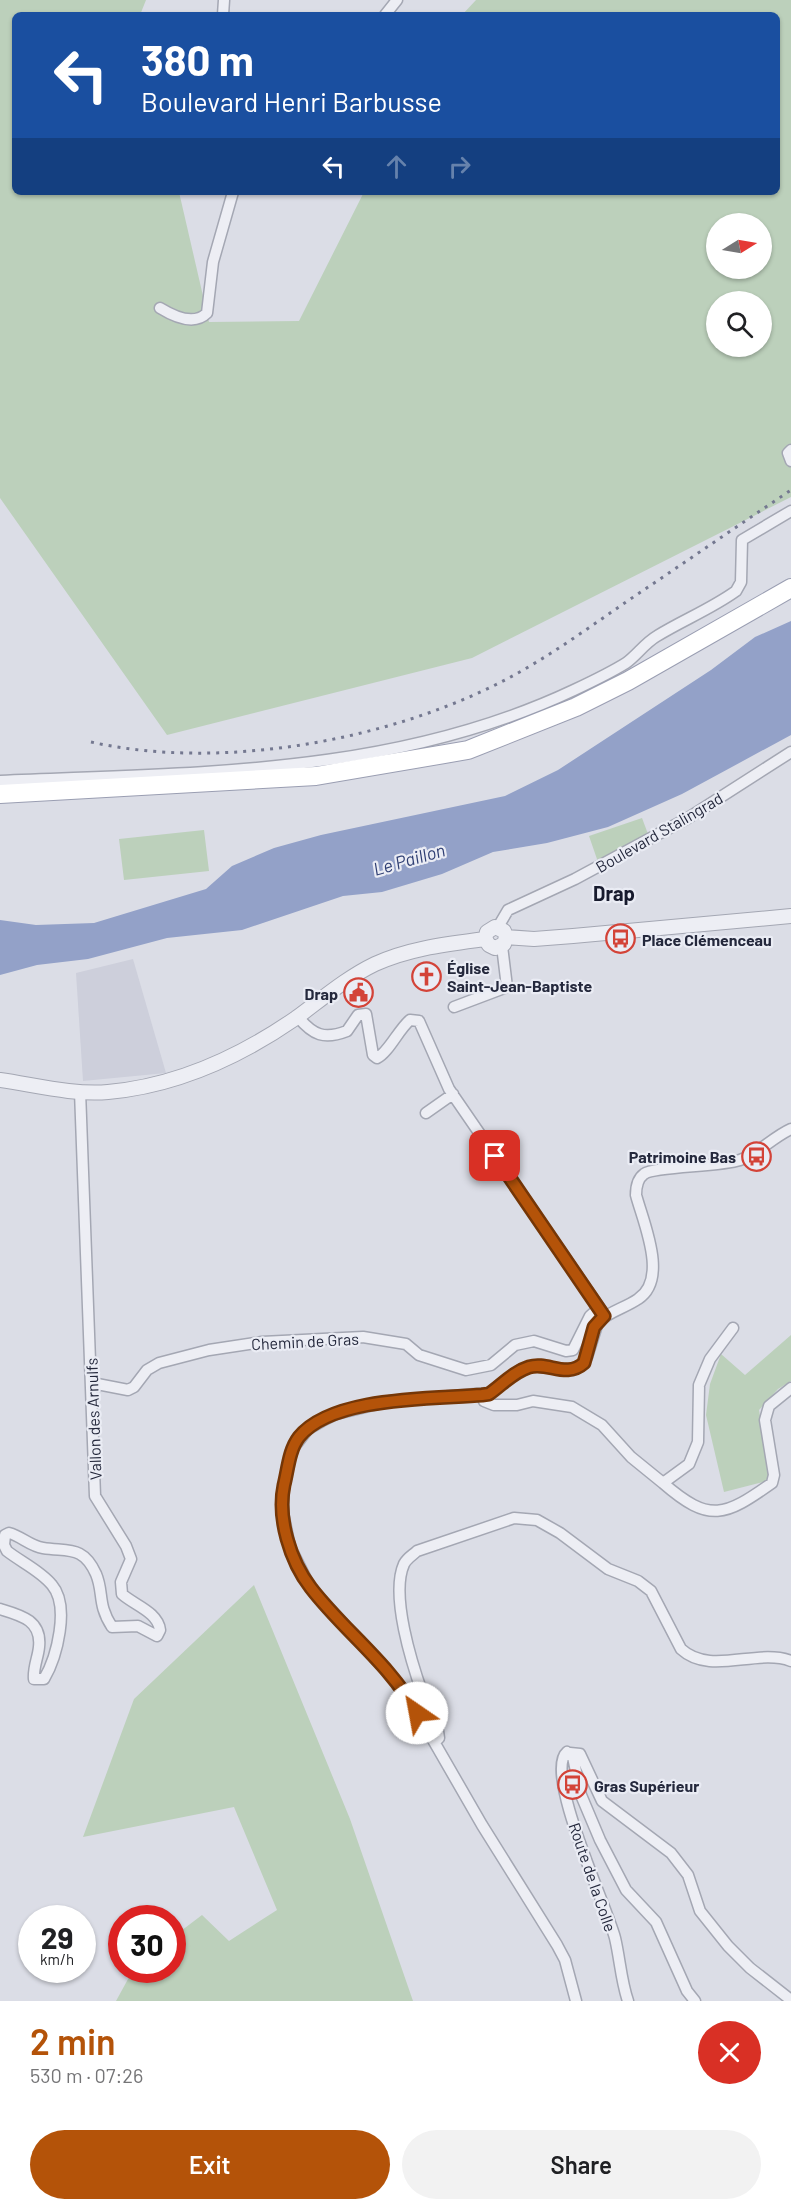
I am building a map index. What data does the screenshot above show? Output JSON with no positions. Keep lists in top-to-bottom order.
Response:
{
  "streets": {
    "street": [
      "Boulevard Stalingrad",
      "Chemin de Gras",
      "Vallon des Arnulfs",
      "Route de la Colle"
    ]
  },
  "crossings": [
    ["Chemin de Gras", "Vallon des Arnulfs"]
  ],
  "districts": ["Drap"],
  "water": ["Le Paillon"],
  "places": {
    "bus stop": ["Place Clémenceau", "Patrimoine Bas", "Gras Supérieur"],
    "church": ["Église Saint-Jean-Baptiste"],
    "public building": ["Drap"]
  },
  "north": "right",
  "page": {
    "turn": ["380 m", "Boulevard Henri Barbusse"],
    "speed": "29 km/h",
    "limit": "30",
    "heading": ["2 min", "530 m · 07:26"],
    "buttons": ["Exit", "Share"]
  }
}
